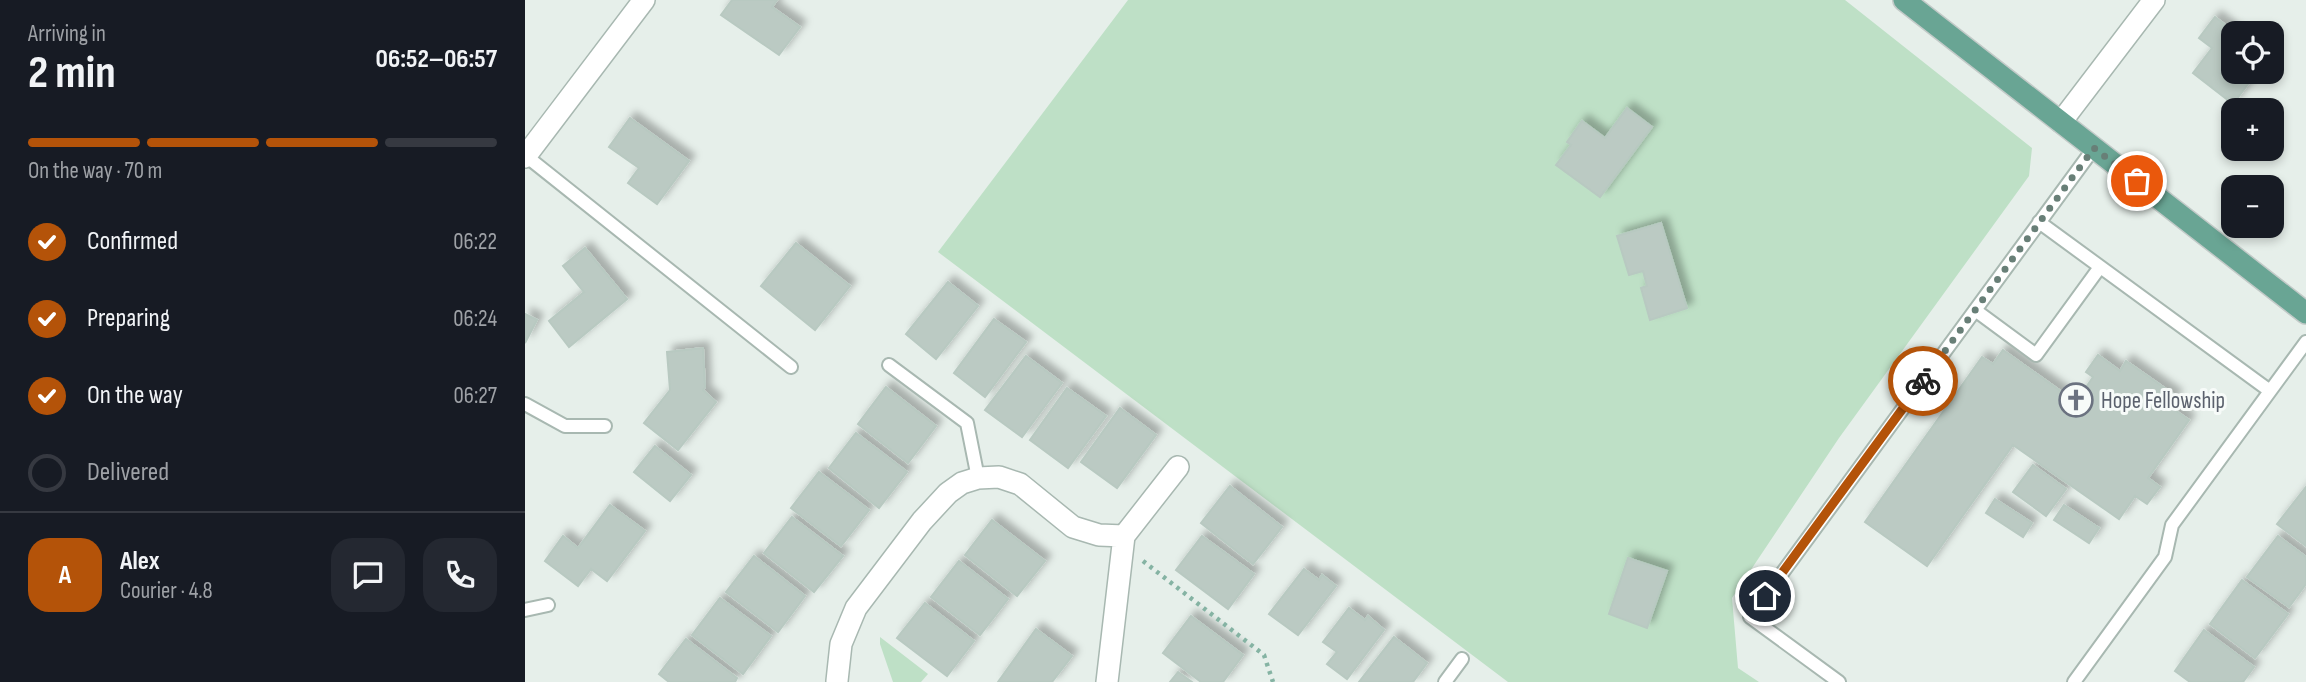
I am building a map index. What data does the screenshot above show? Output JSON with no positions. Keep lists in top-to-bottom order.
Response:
{
  "places": {
    "church": ["Hope Fellowship"]
  },
  "page": {
    "heading": ["2 min", "Arriving in", "06:52–06:57"],
    "panel": ["Alex", "Courier · 4.8"],
    "map_buttons": ["+", "−"],
    "bar": "On the way · 70 m",
    "list": [
      ["Confirmed", "06:22"],
      ["Preparing", "06:24"],
      ["On the way", "06:27"],
      "Delivered"
    ],
    "round": "A"
  }
}
